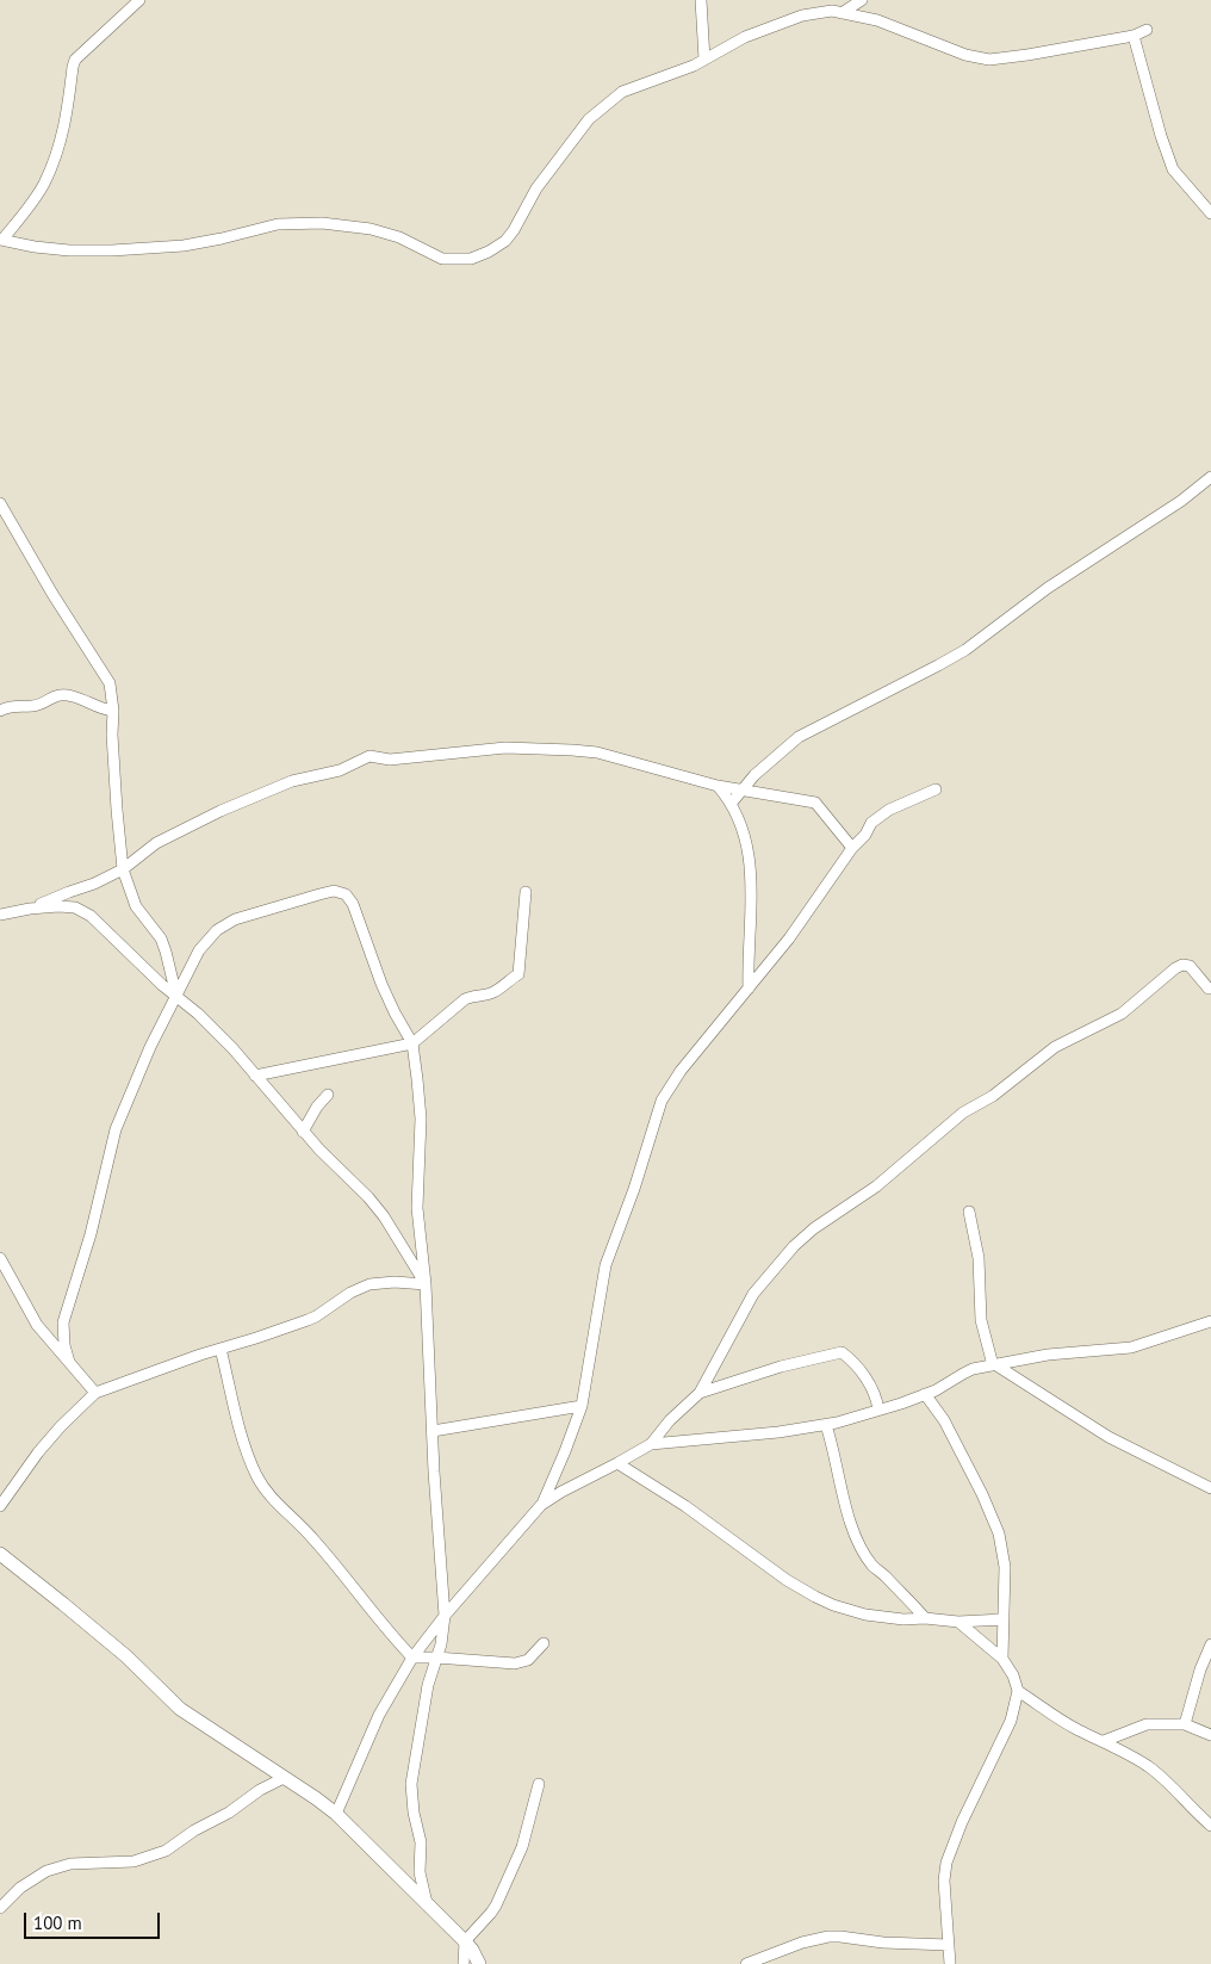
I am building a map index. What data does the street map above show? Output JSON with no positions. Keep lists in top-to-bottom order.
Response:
{
  "scale_bar": "100 m"
}
